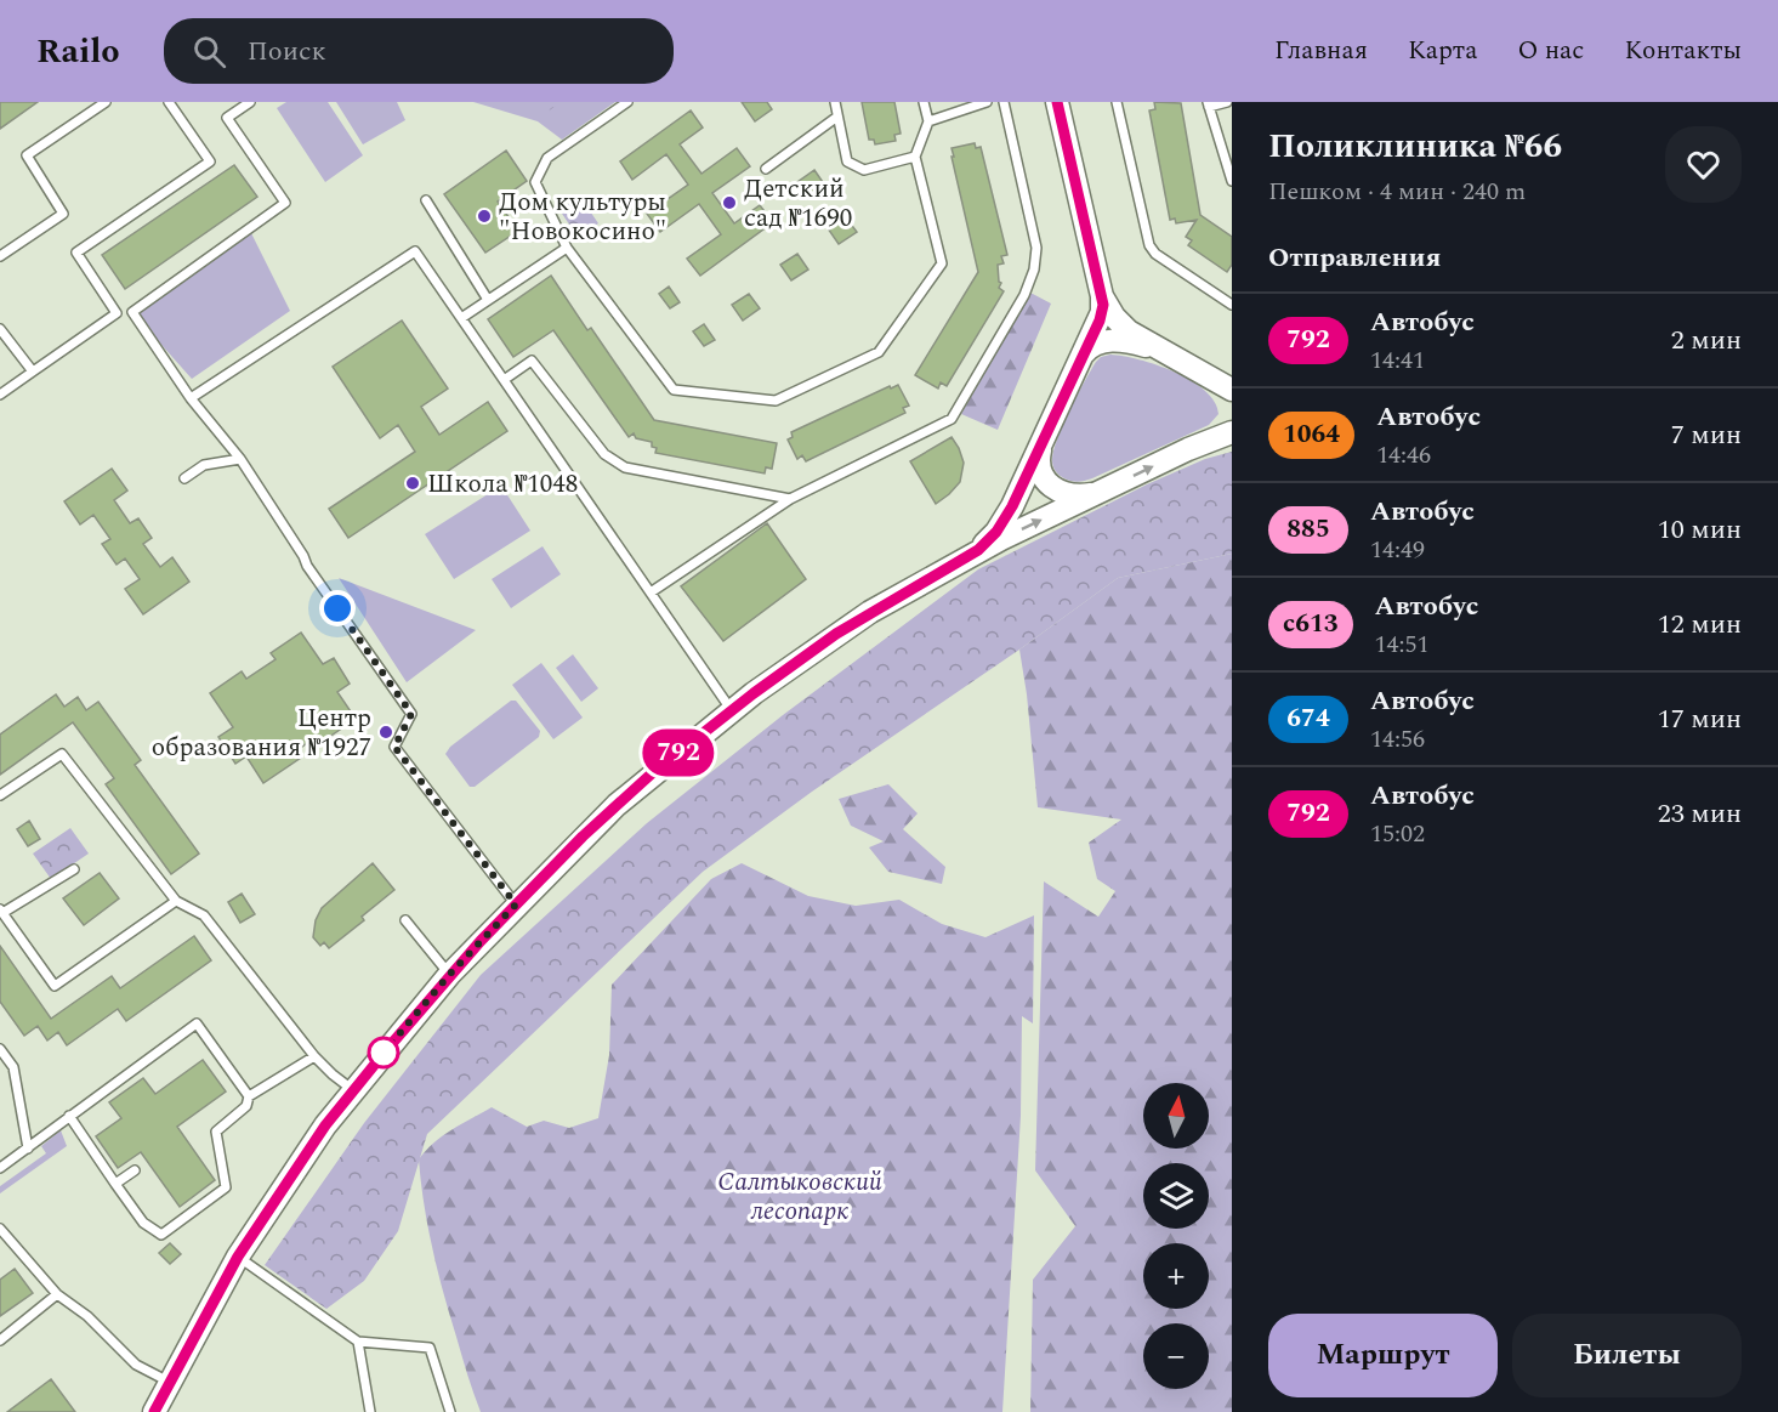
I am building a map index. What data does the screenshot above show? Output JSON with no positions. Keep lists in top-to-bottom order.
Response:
{
  "parks": ["Салтыковский лесопарк"],
  "places": [
    "Детский сад №1690",
    "Дом культуры \"Новокосино\"",
    "Школа №1048",
    "Центр образования №1927"
  ],
  "lines": ["bus line 792"],
  "north": "top",
  "page": {
    "header": "Railo",
    "search": "Поиск",
    "nav": [
      "Главная",
      "Карта",
      "О нас",
      "Контакты"
    ],
    "on_map": "792",
    "heading": [
      ["Поликлиника №66", "Пешком · 4 мин · 240 m"],
      "Отправления"
    ],
    "list": [
      {
        "mark": "792",
        "name": "Автобус",
        "note": "14:41",
        "value": "2 мин"
      },
      {
        "mark": "1064",
        "name": "Автобус",
        "note": "14:46",
        "value": "7 мин"
      },
      {
        "mark": "885",
        "name": "Автобус",
        "note": "14:49",
        "value": "10 мин"
      },
      {
        "mark": "с613",
        "name": "Автобус",
        "note": "14:51",
        "value": "12 мин"
      },
      {
        "mark": "674",
        "name": "Автобус",
        "note": "14:56",
        "value": "17 мин"
      },
      {
        "mark": "792",
        "name": "Автобус",
        "note": "15:02",
        "value": "23 мин"
      }
    ],
    "map_buttons": ["+", "−"],
    "buttons": ["Маршрут", "Билеты"]
  }
}
